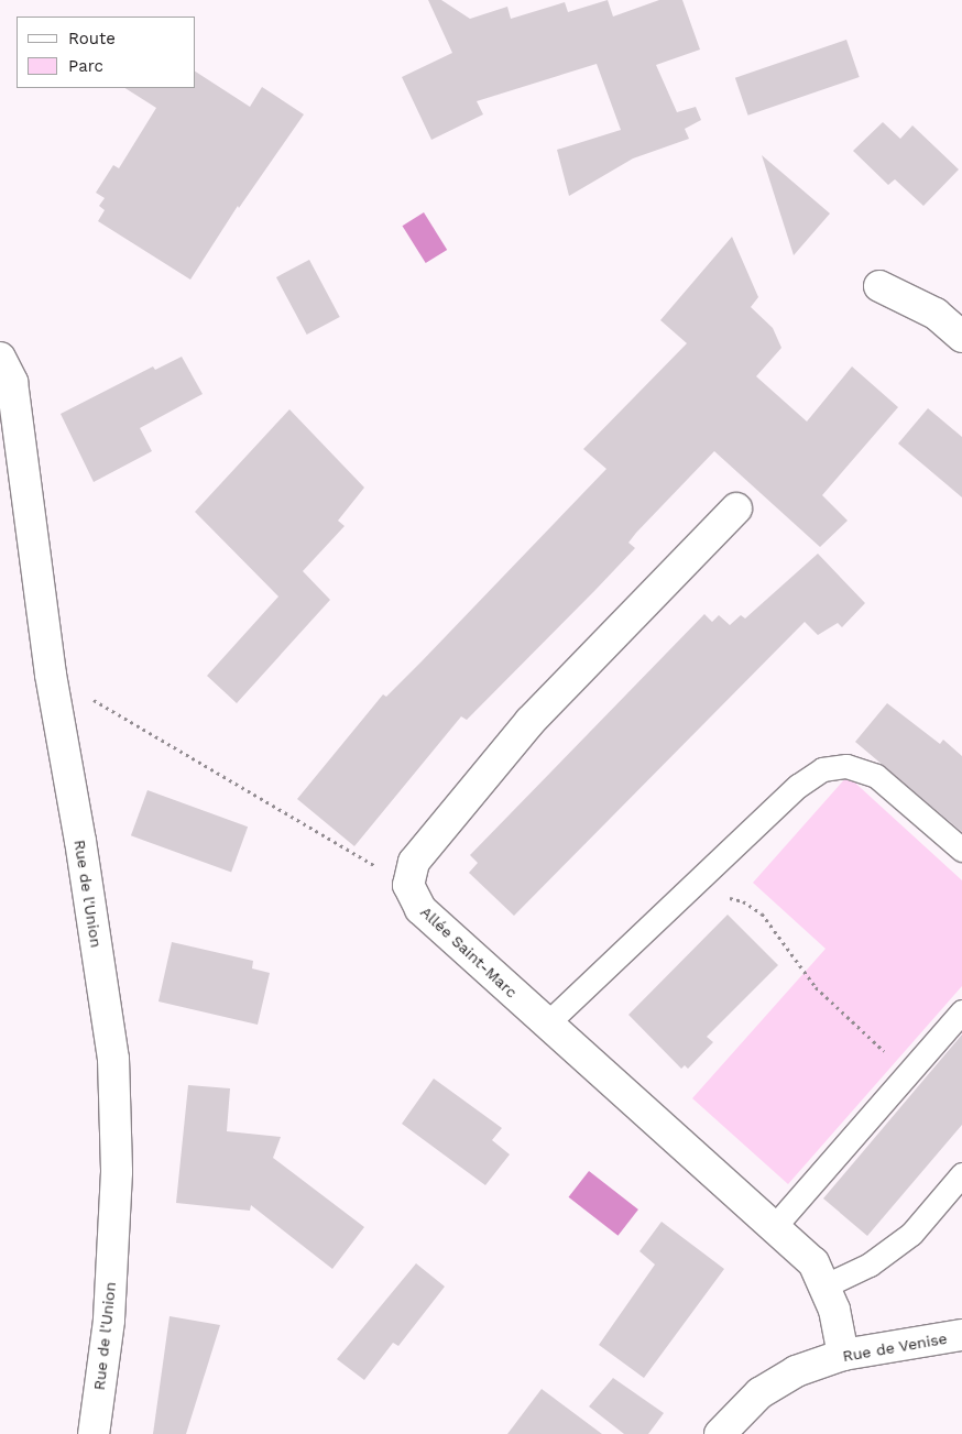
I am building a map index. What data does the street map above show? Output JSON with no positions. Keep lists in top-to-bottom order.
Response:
{
  "streets": {
    "street": ["Rue de l'Union", "Allée Saint-Marc", "Rue de Venise"]
  },
  "crossings": [
    ["Allée Saint-Marc", "Rue de Venise"]
  ],
  "legend": ["Route", "Parc"]
}
